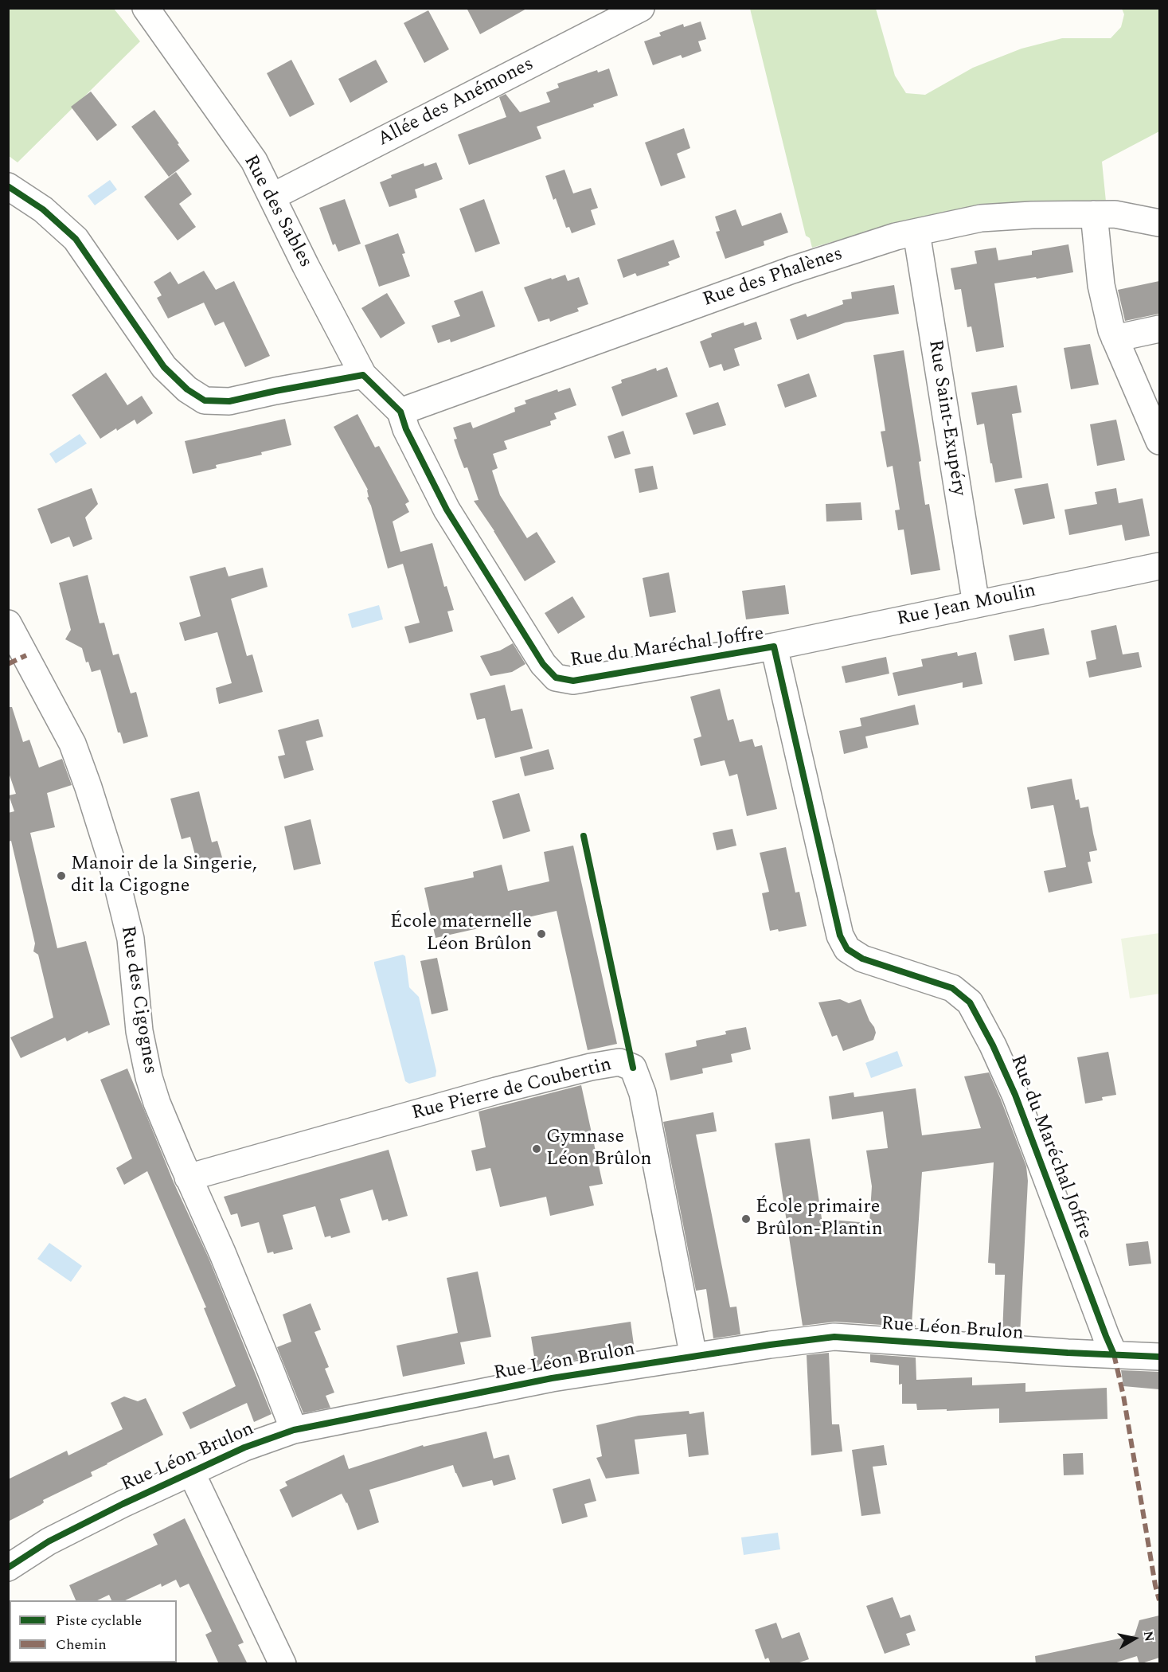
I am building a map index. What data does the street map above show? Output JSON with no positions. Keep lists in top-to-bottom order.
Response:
{
  "streets": {
    "street": [
      "Allée des Anémones",
      "Rue des Sables",
      "Rue des Phalènes",
      "Rue Saint-Exupéry",
      "Rue Jean Moulin",
      "Rue du Maréchal Joffre",
      "Rue des Cigognes",
      "Rue Pierre de Coubertin",
      "Rue Léon Brulon"
    ]
  },
  "crossings": [
    ["Allée des Anémones", "Rue des Sables"],
    ["Rue des Sables", "Rue du Maréchal Joffre"],
    ["Rue des Phalènes", "Rue Saint-Exupéry"],
    ["Rue des Phalènes", "Rue du Maréchal Joffre"],
    ["Rue Saint-Exupéry", "Rue Jean Moulin"],
    ["Rue Jean Moulin", "Rue du Maréchal Joffre"],
    ["Rue du Maréchal Joffre", "Rue Léon Brulon"],
    ["Rue des Cigognes", "Rue Pierre de Coubertin"],
    ["Rue des Cigognes", "Rue Léon Brulon"],
    ["Rue Pierre de Coubertin", "Rue Léon Brulon"]
  ],
  "places": [
    "Manoir de la Singerie, dit la Cigogne",
    "École maternelle Léon Brûlon",
    "Gymnase Léon Brûlon",
    "École primaire Brûlon-Plantin"
  ],
  "legend": ["Piste cyclable", "Chemin"],
  "north": "right"
}
